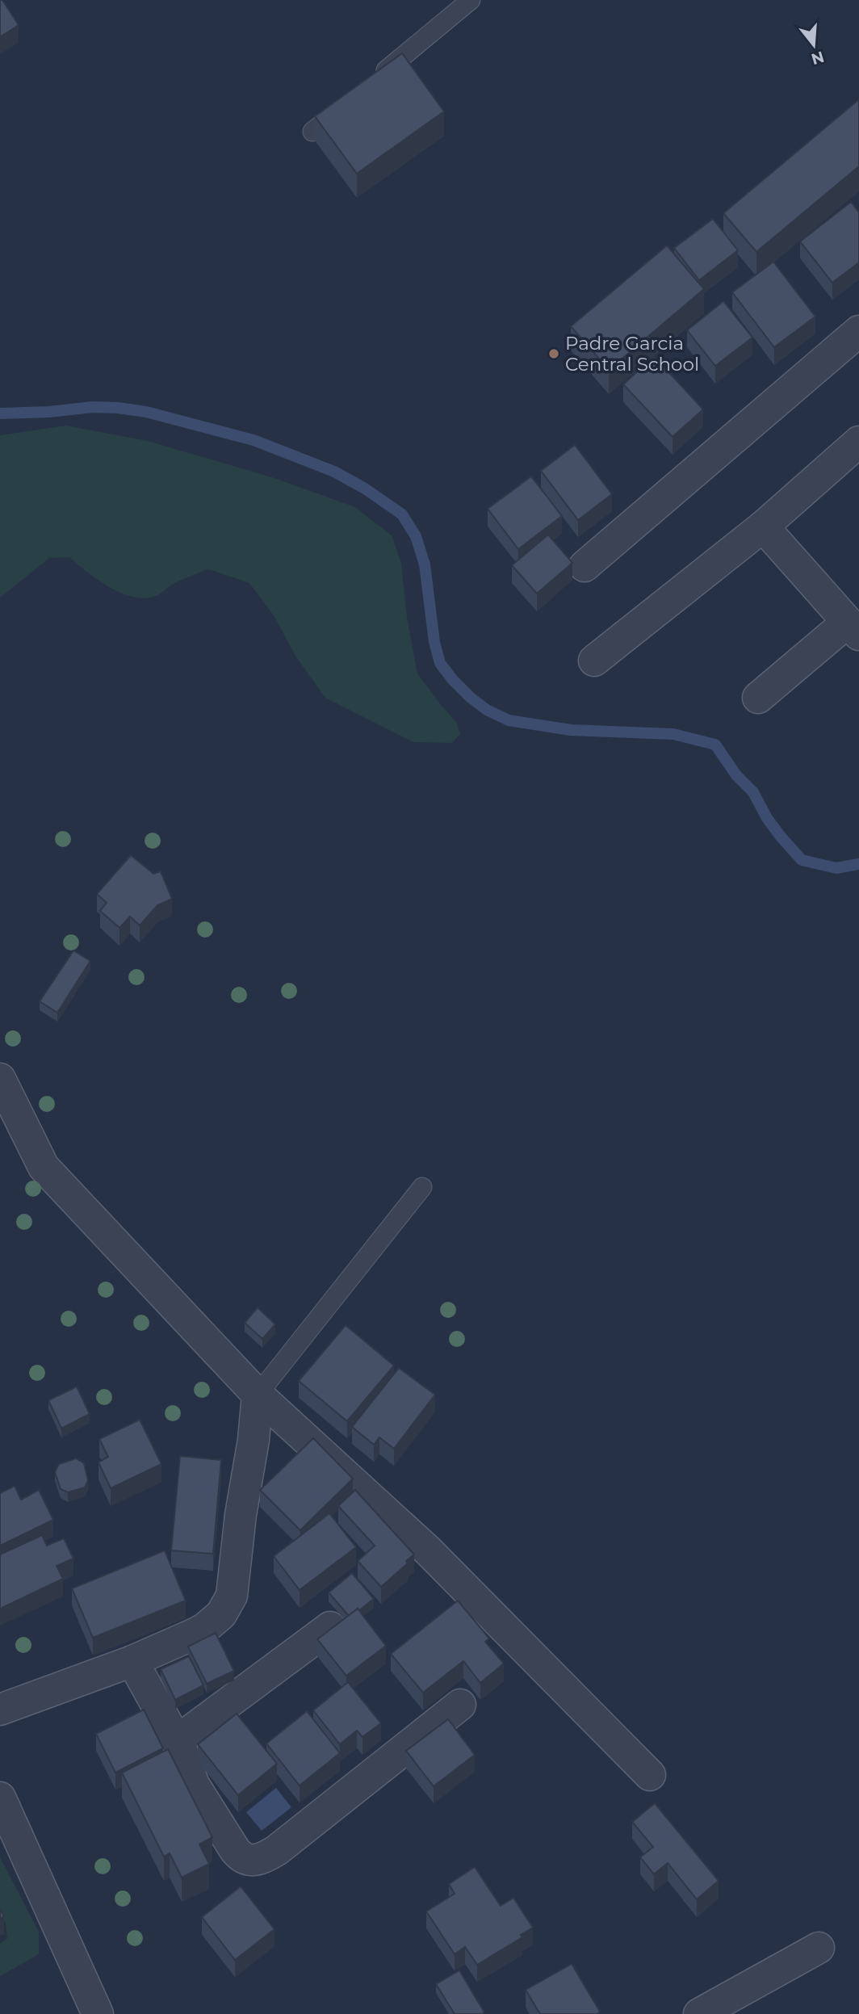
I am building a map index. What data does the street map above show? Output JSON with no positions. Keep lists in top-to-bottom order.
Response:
{
  "places": ["Padre Garcia Central School"],
  "north": "bottom"
}
